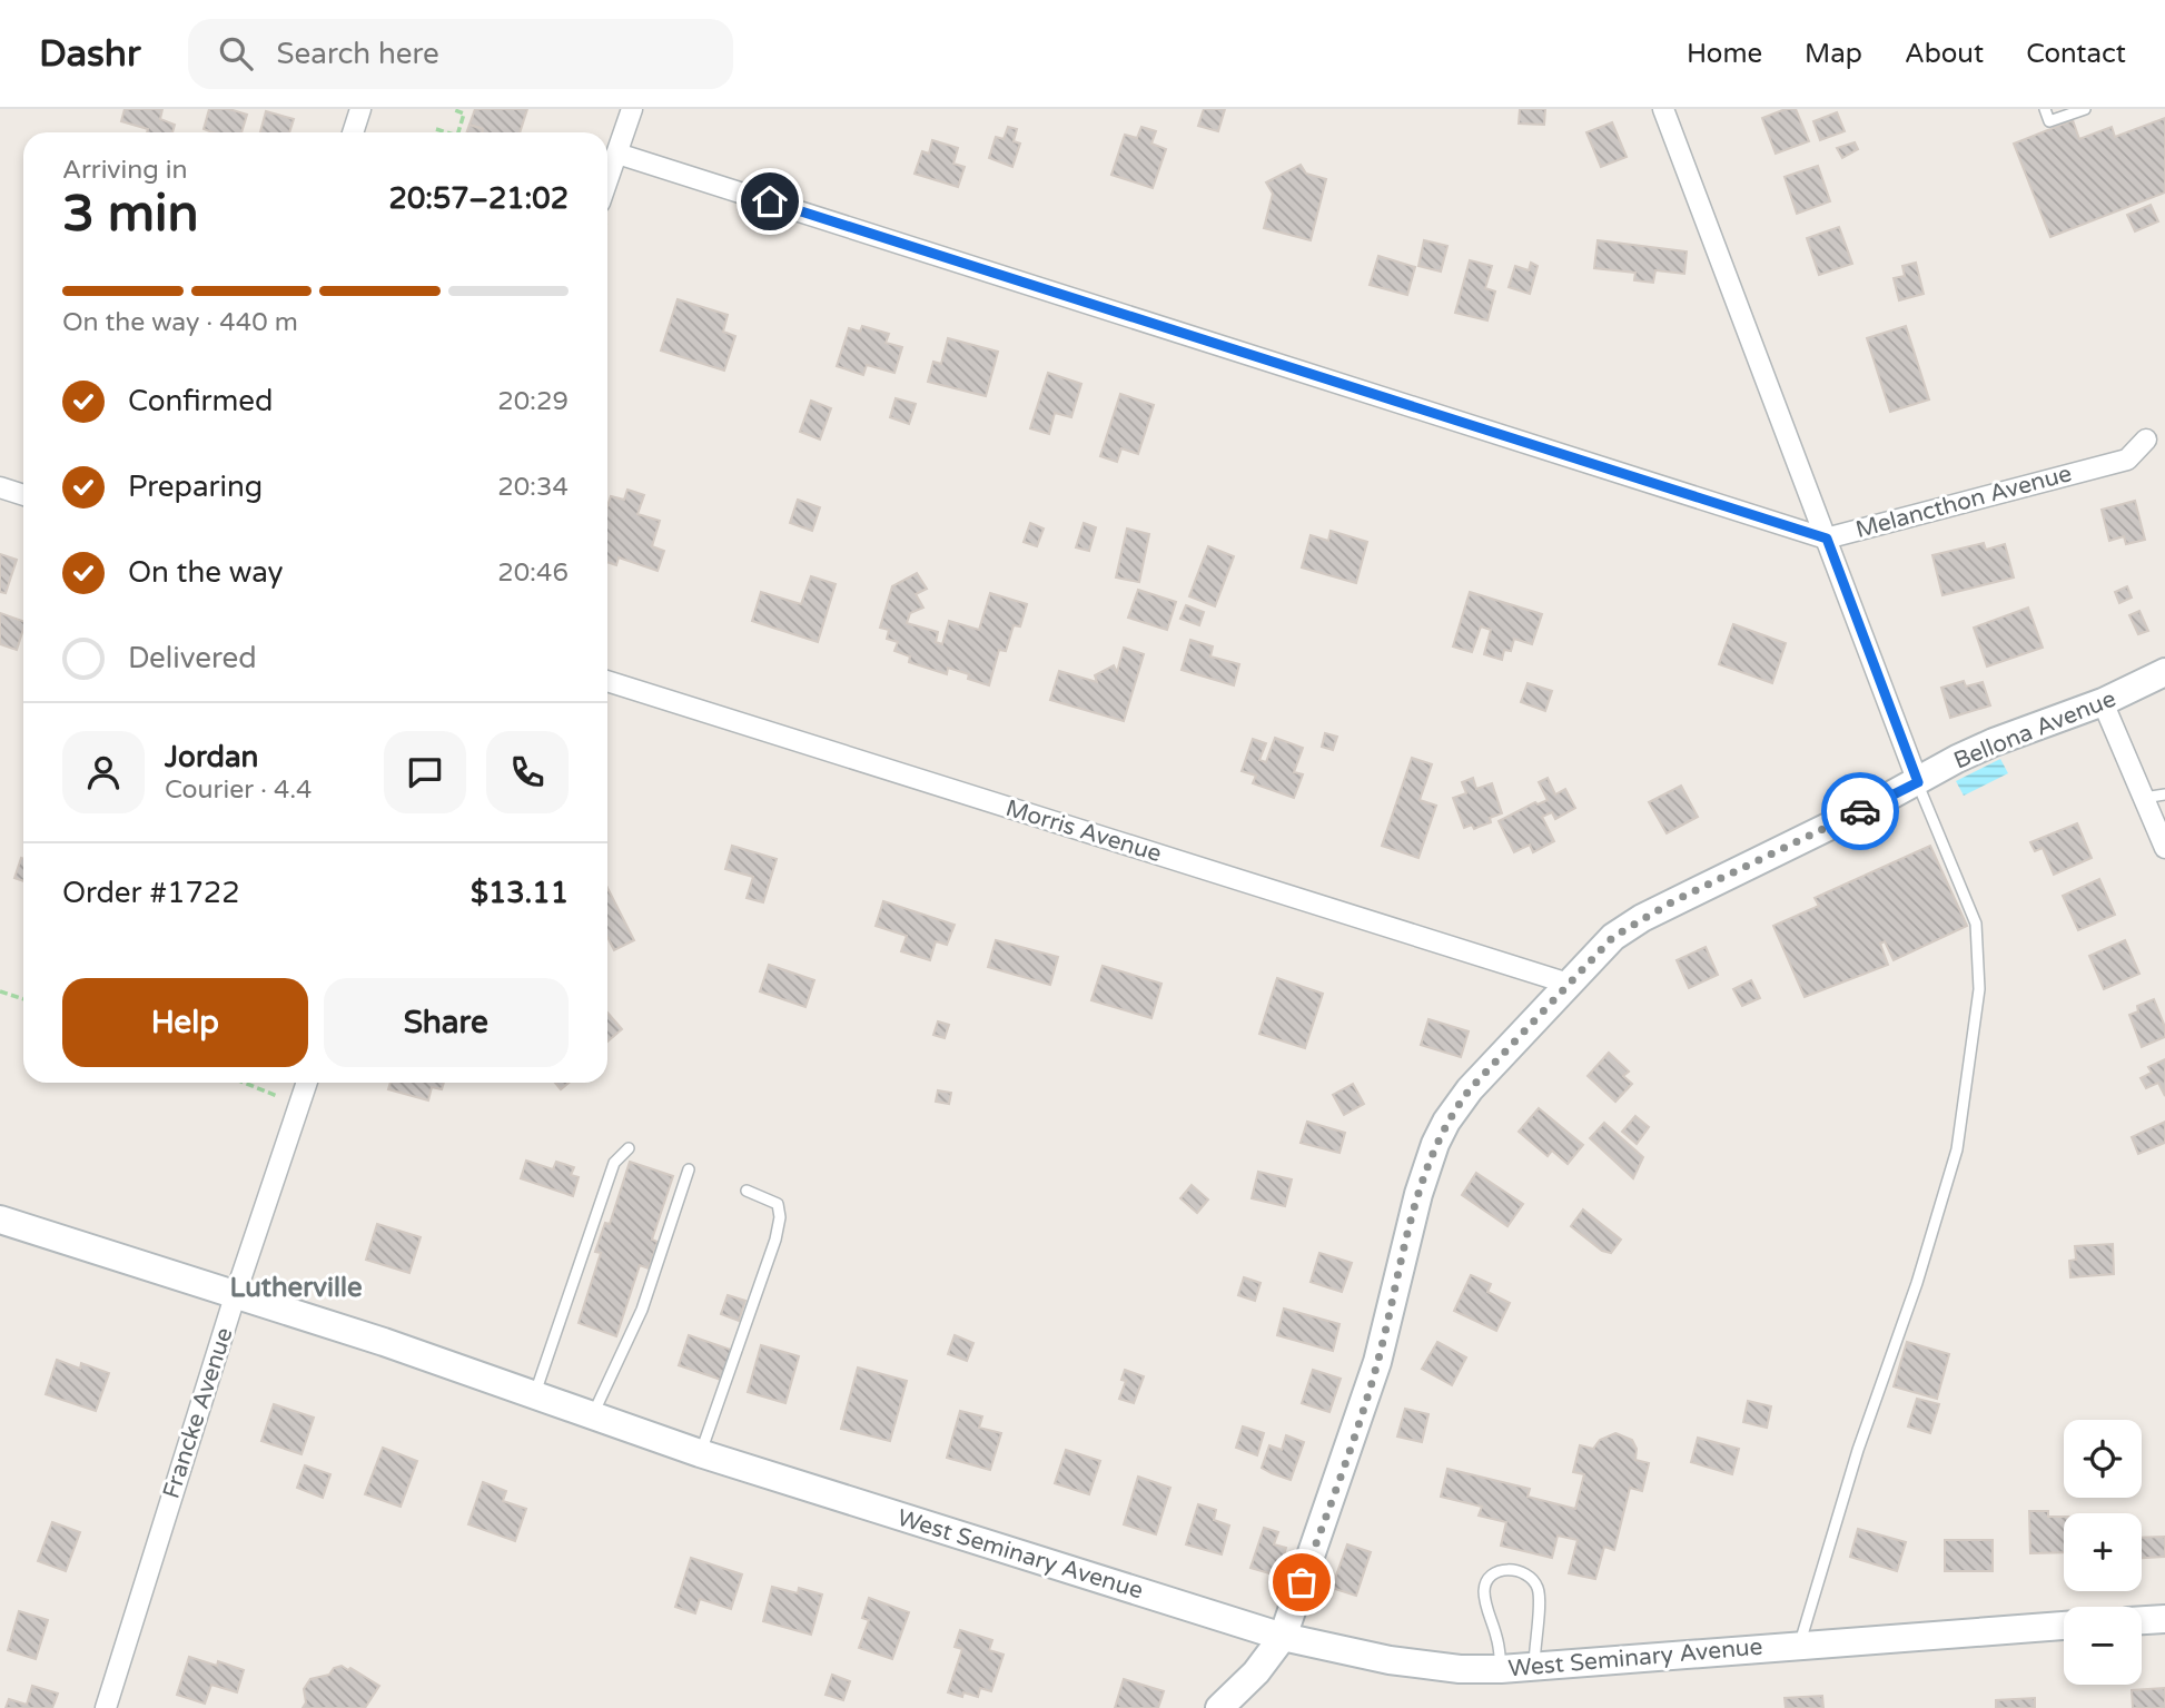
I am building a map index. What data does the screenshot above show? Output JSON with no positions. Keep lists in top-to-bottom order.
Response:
{
  "streets": {
    "main road": ["Bellona Avenue", "West Seminary Avenue"],
    "street": ["Melancthon Avenue", "Morris Avenue", "Francke Avenue"]
  },
  "crossings": [
    ["Bellona Avenue", "Morris Avenue"],
    ["Bellona Avenue", "West Seminary Avenue"],
    ["Francke Avenue", "West Seminary Avenue"]
  ],
  "districts": ["Lutherville"],
  "page": {
    "header": "Dashr",
    "search": "Search here",
    "nav": [
      "Home",
      "Map",
      "About",
      "Contact"
    ],
    "heading": ["3 min", "Arriving in", "20:57–21:02"],
    "panel": [
      "Jordan",
      "Courier · 4.4",
      "Order #1722",
      "$13.11"
    ],
    "bar": "On the way · 440 m",
    "list": [
      ["Confirmed", "20:29"],
      ["Preparing", "20:34"],
      ["On the way", "20:46"],
      "Delivered"
    ],
    "buttons": ["Help", "Share"],
    "map_buttons": ["+", "−"]
  }
}
